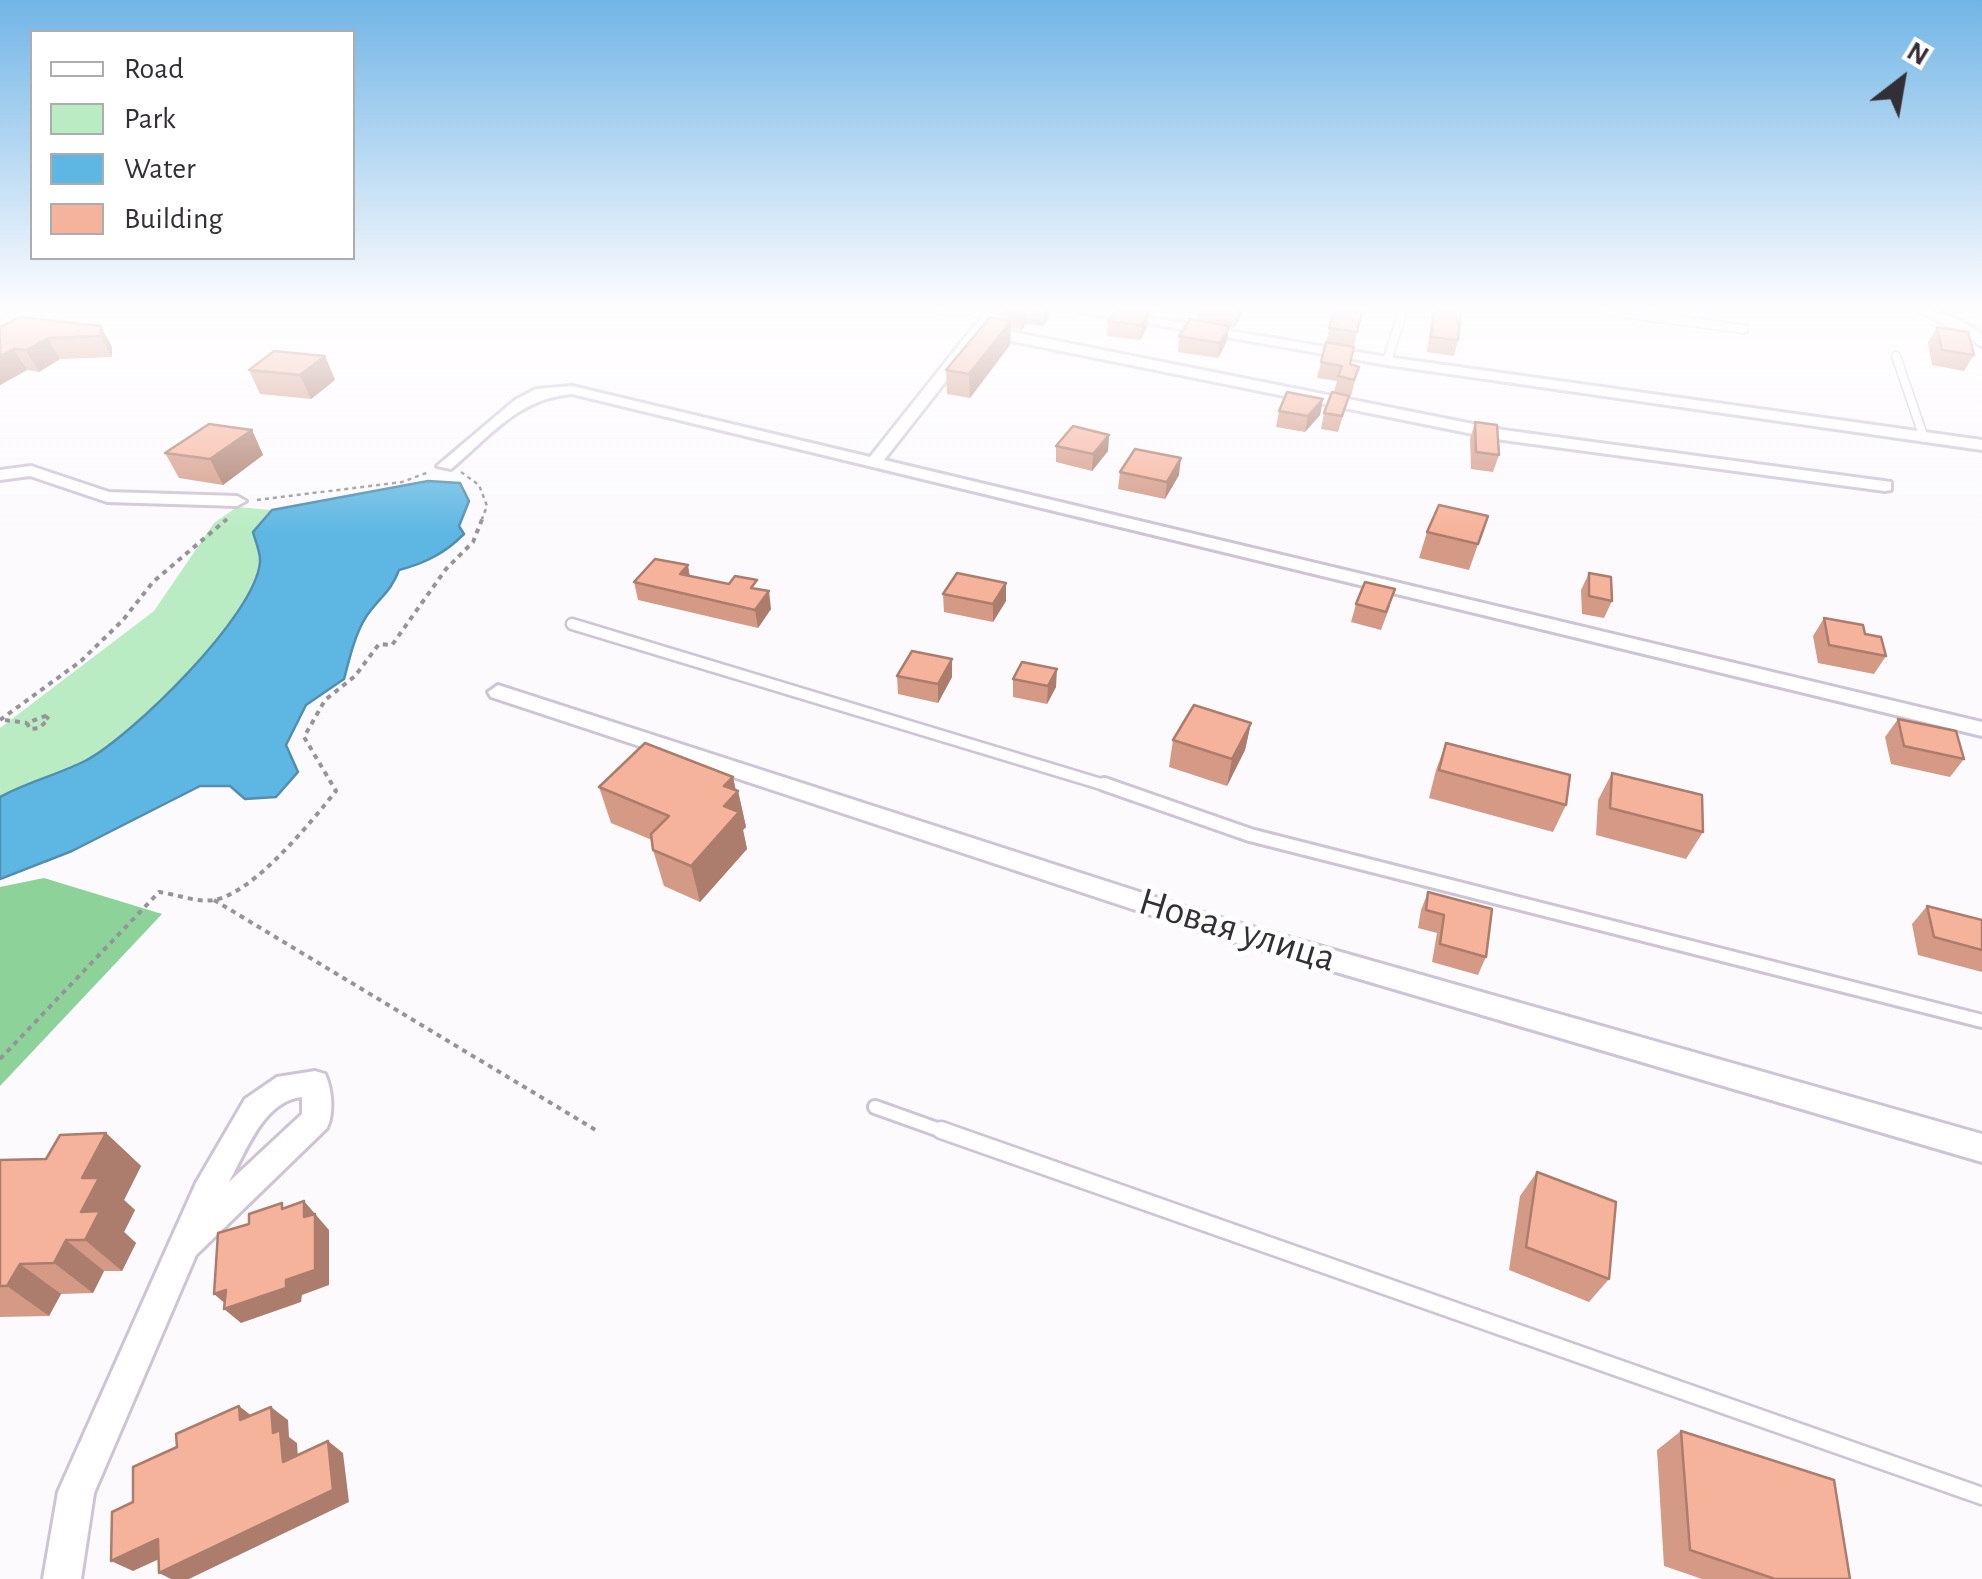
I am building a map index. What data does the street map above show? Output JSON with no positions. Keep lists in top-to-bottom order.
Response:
{
  "streets": {
    "street": ["Новая улица"]
  },
  "legend": [
    "Road",
    "Park",
    "Water",
    "Building"
  ],
  "north": "top right"
}
